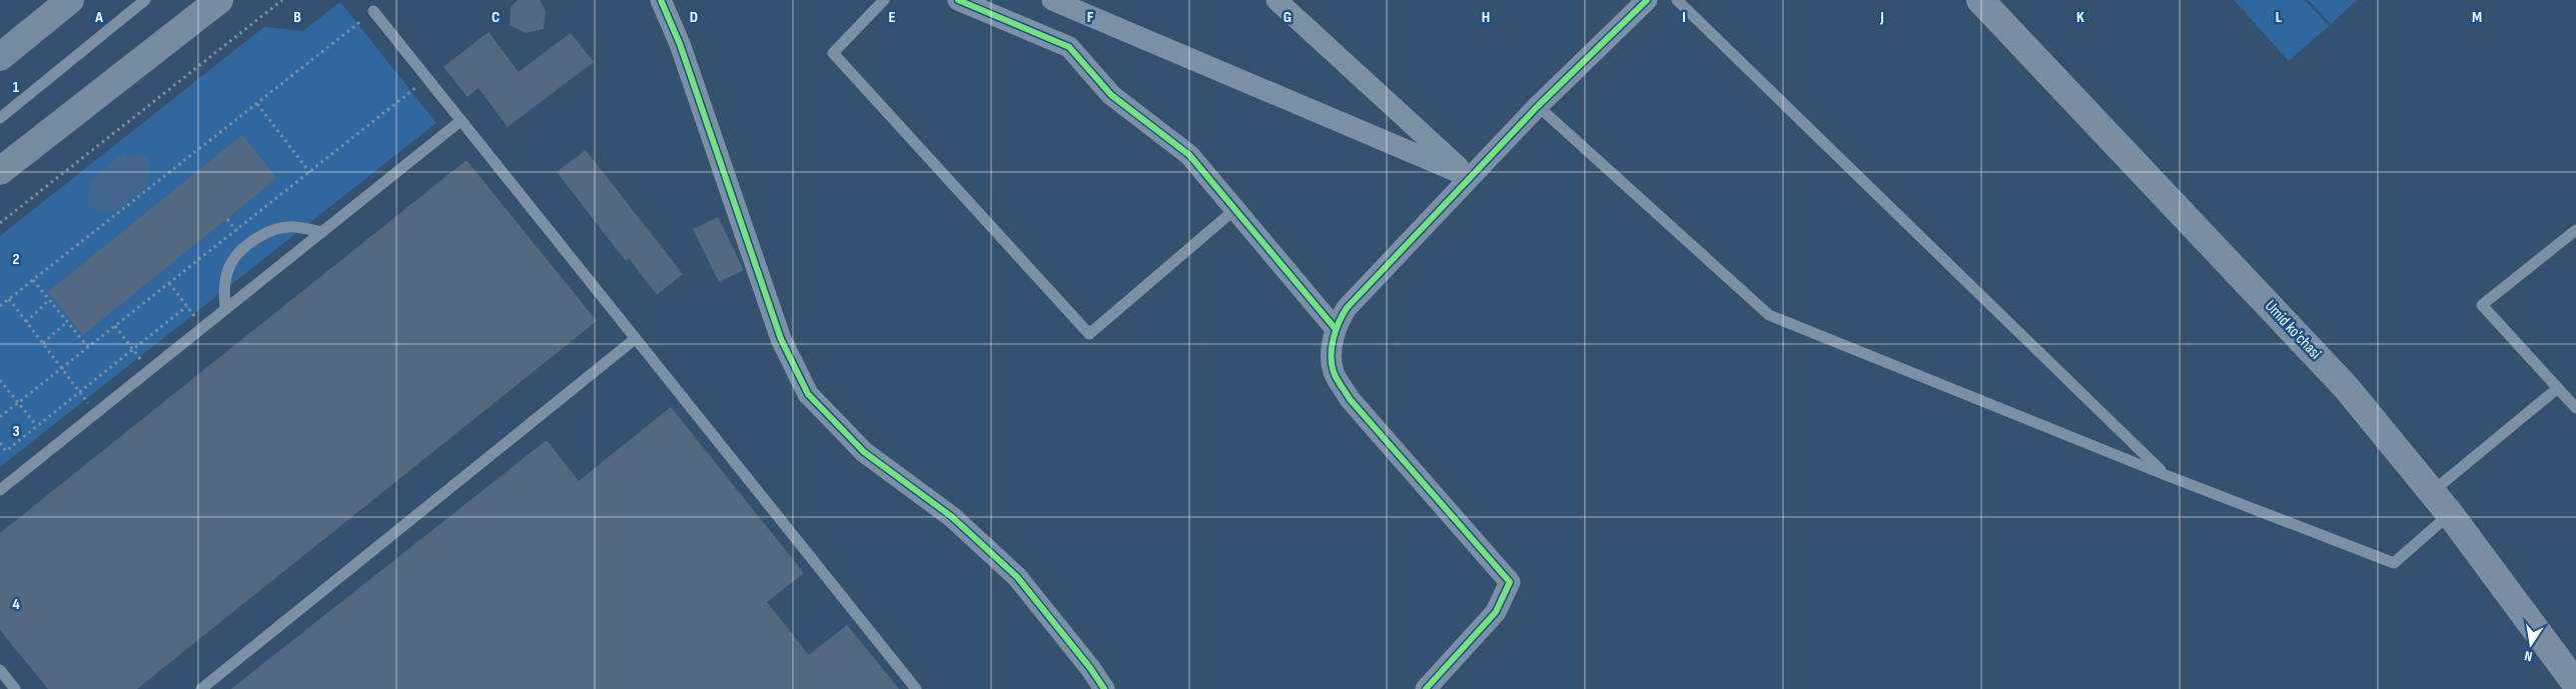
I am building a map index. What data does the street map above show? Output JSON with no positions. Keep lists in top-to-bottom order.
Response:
{
  "streets": {
    "main road": ["Umid ko'chasi"]
  },
  "north": "bottom",
  "grid": {
    "columns": [
      "A",
      "B",
      "C",
      "D",
      "E",
      "F",
      "G",
      "H",
      "I",
      "J",
      "K",
      "L",
      "M"
    ],
    "rows": [
      "1",
      "2",
      "3",
      "4"
    ]
  }
}
